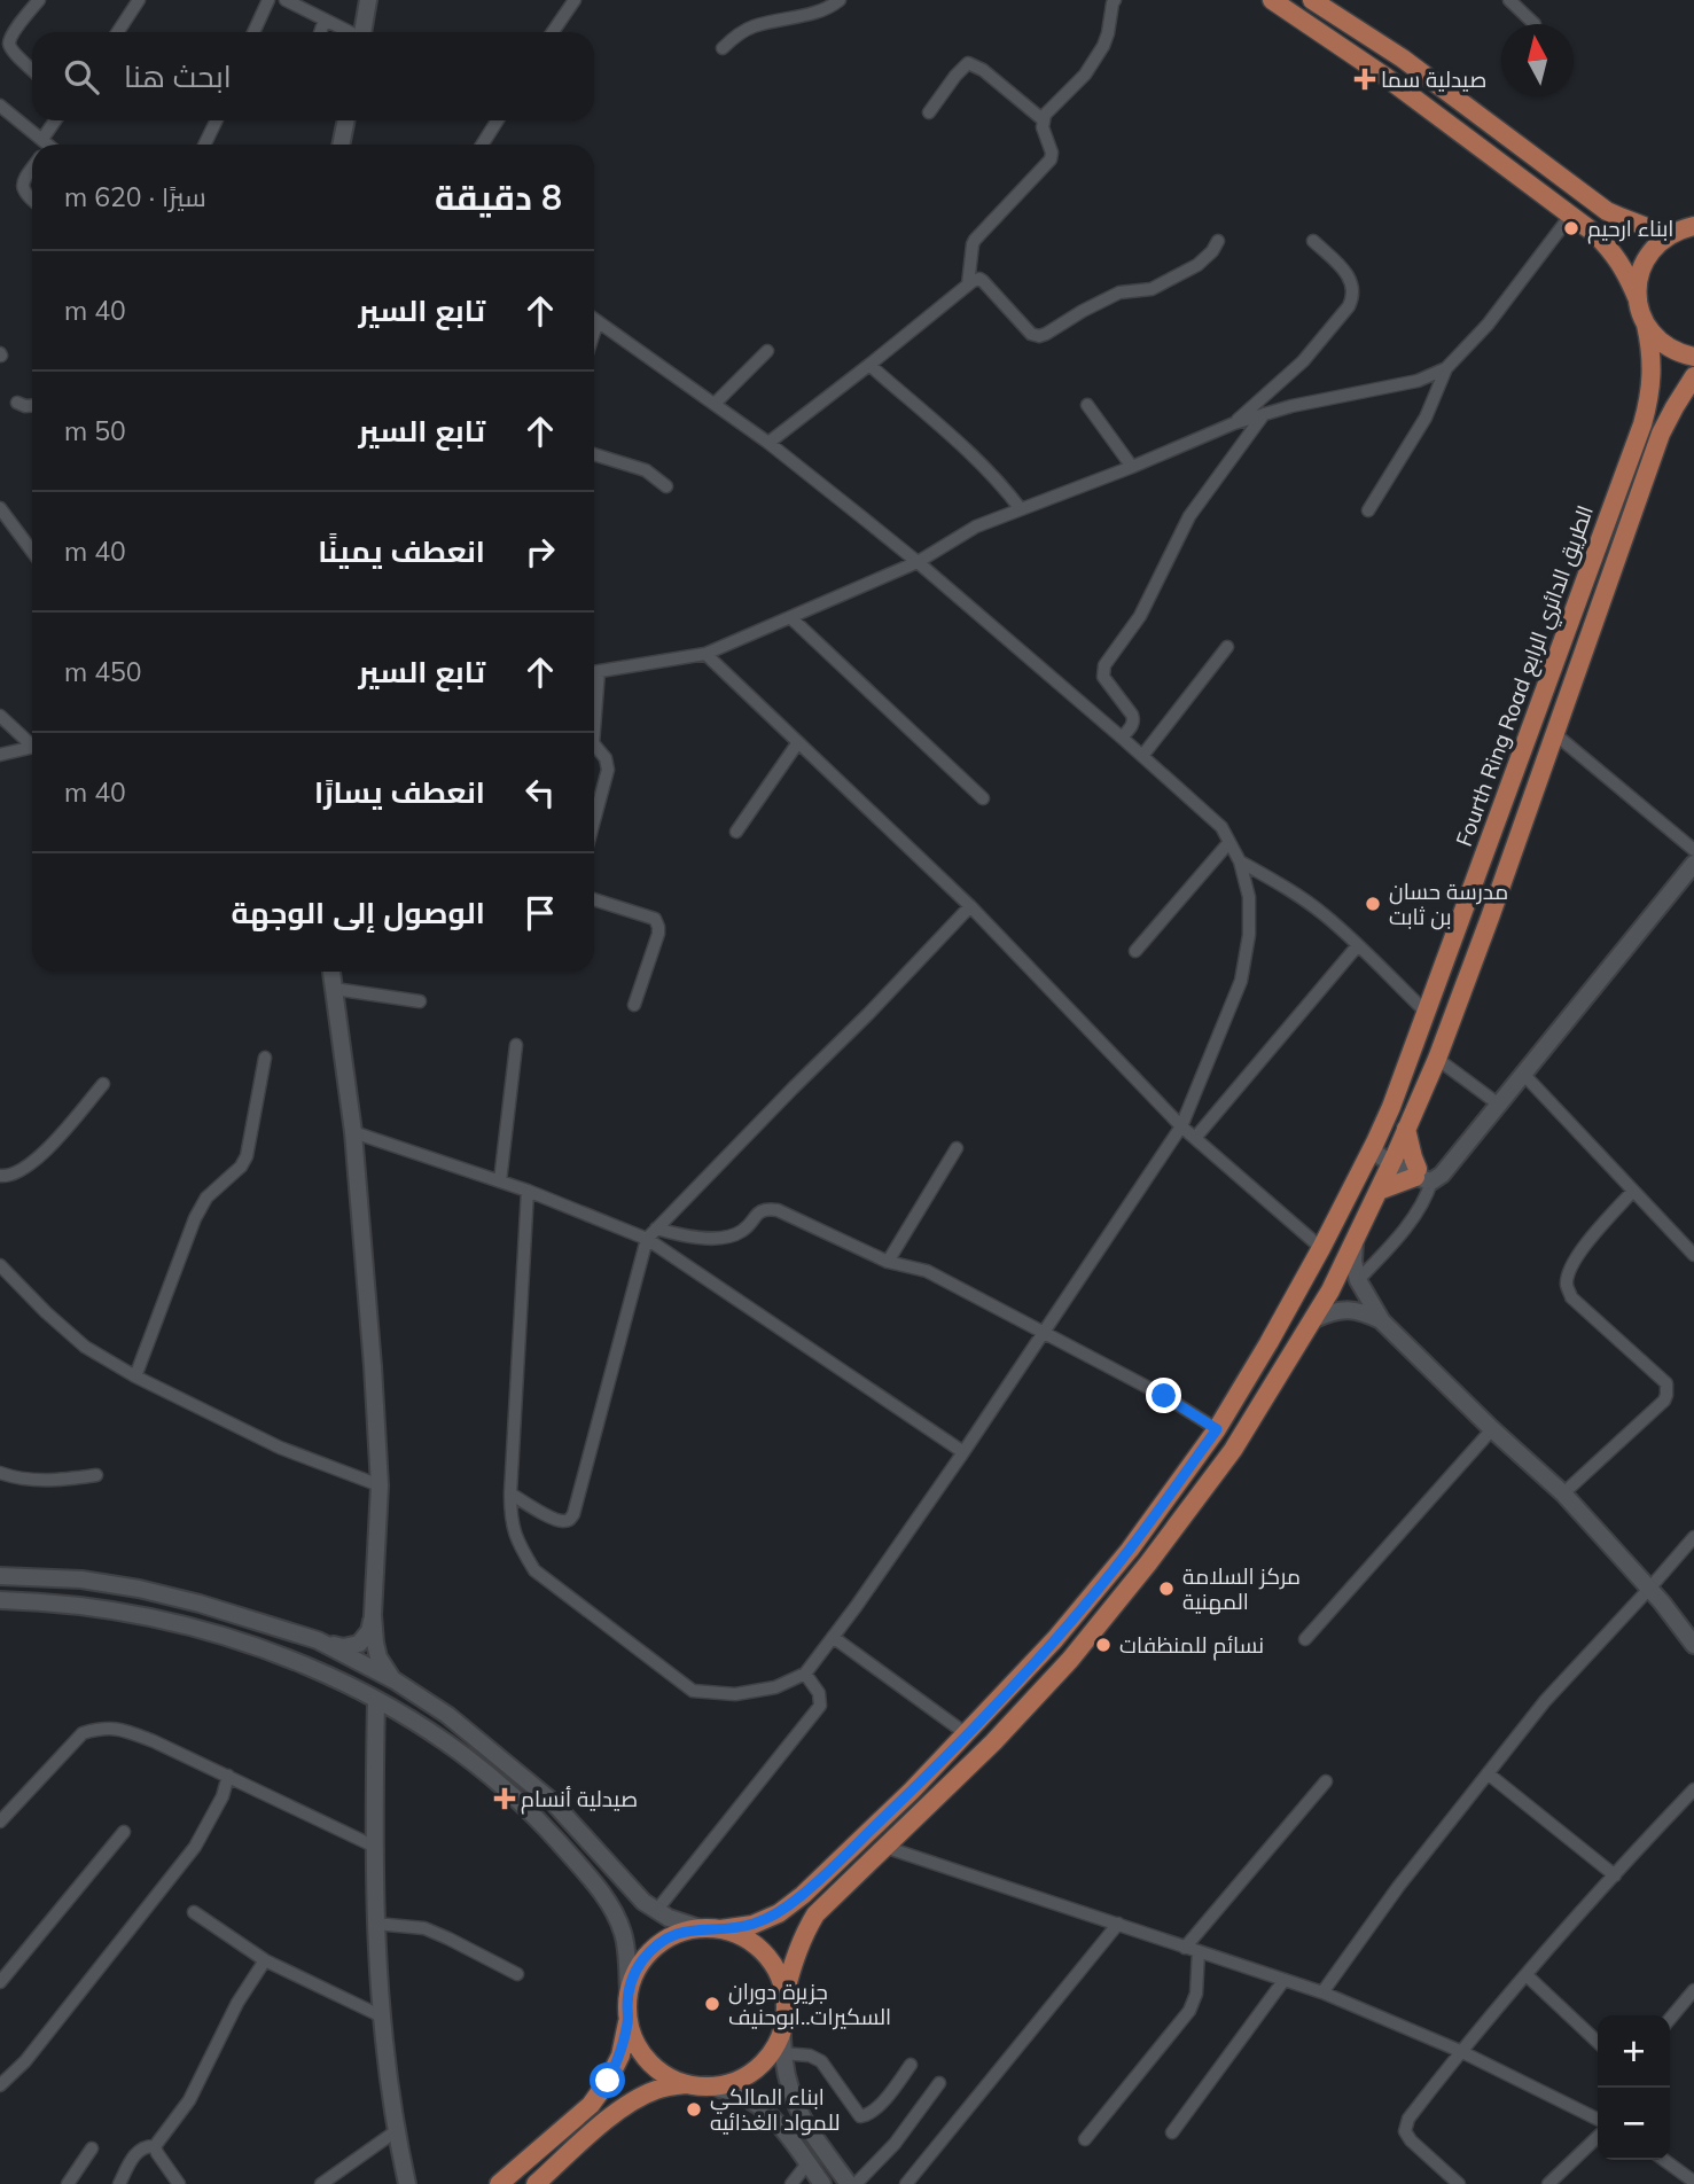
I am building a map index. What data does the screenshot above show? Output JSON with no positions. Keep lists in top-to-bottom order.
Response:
{
  "streets": {
    "main road": ["Fourth Ring Road الطريق الدائري الرابع"]
  },
  "places": {
    "health": ["صيدلية سما", "صيدلية أنسام"],
    "other": [
      "ابناء ارحيم",
      "مدرسة حسان بن ثابت",
      "مركز السلامة المهنية",
      "نسائم للمنظفات",
      "جزيرة دوران السكيرات..ابوحنيف",
      "ابناء المالكي للمواد الغذائيه"
    ]
  },
  "north": "top",
  "page": {
    "search": "ابحث هنا",
    "heading": ["8 دقيقة", "سيرًا · 620 m"],
    "list": [
      ["تابع السير", "40 m"],
      ["تابع السير", "50 m"],
      ["انعطف يمينًا", "40 m"],
      ["تابع السير", "450 m"],
      ["انعطف يسارًا", "40 m"],
      "الوصول إلى الوجهة"
    ],
    "map_buttons": ["+", "−"]
  }
}
